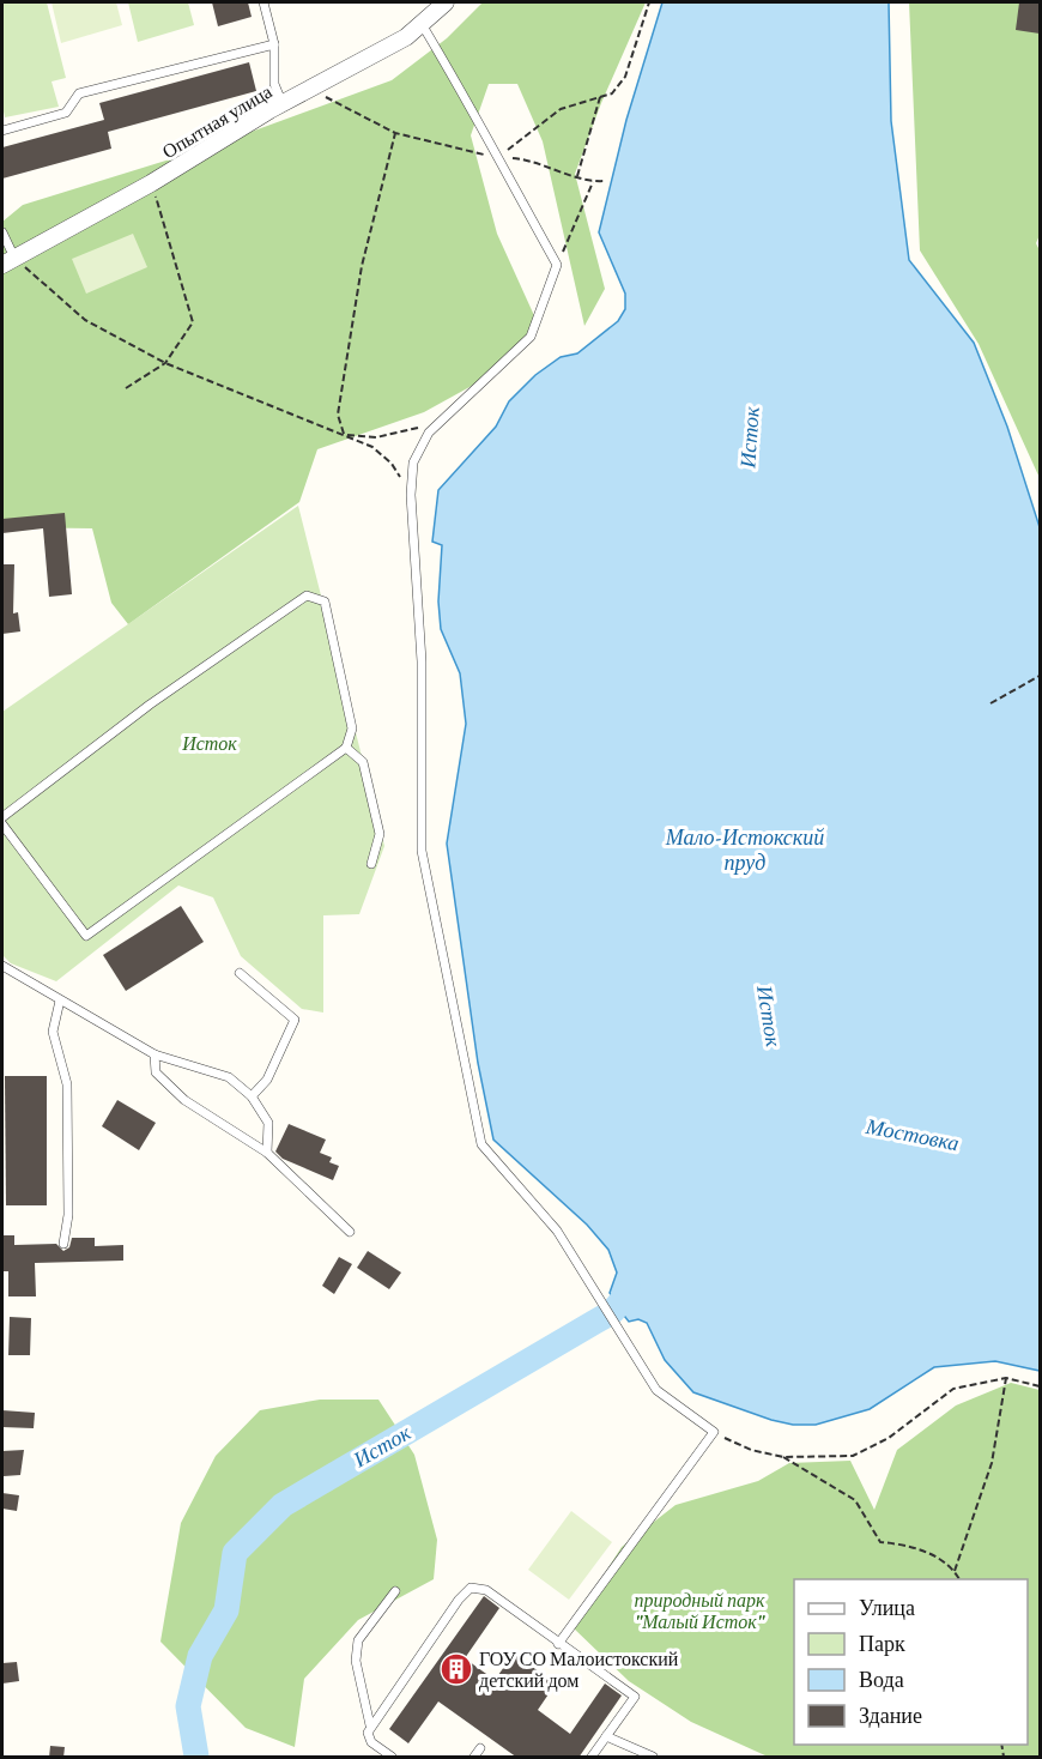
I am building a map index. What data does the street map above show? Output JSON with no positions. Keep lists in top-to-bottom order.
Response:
{
  "streets": {
    "street": ["Опытная улица"]
  },
  "water": ["Исток", "Мало-Истокский пруд", "Мостовка"],
  "parks": ["Исток", "природный парк \"Малый Исток\""],
  "places": {
    "building": ["ГОУ СО Малоистокский детский дом"]
  },
  "legend": [
    "Улица",
    "Парк",
    "Вода",
    "Здание"
  ]
}
